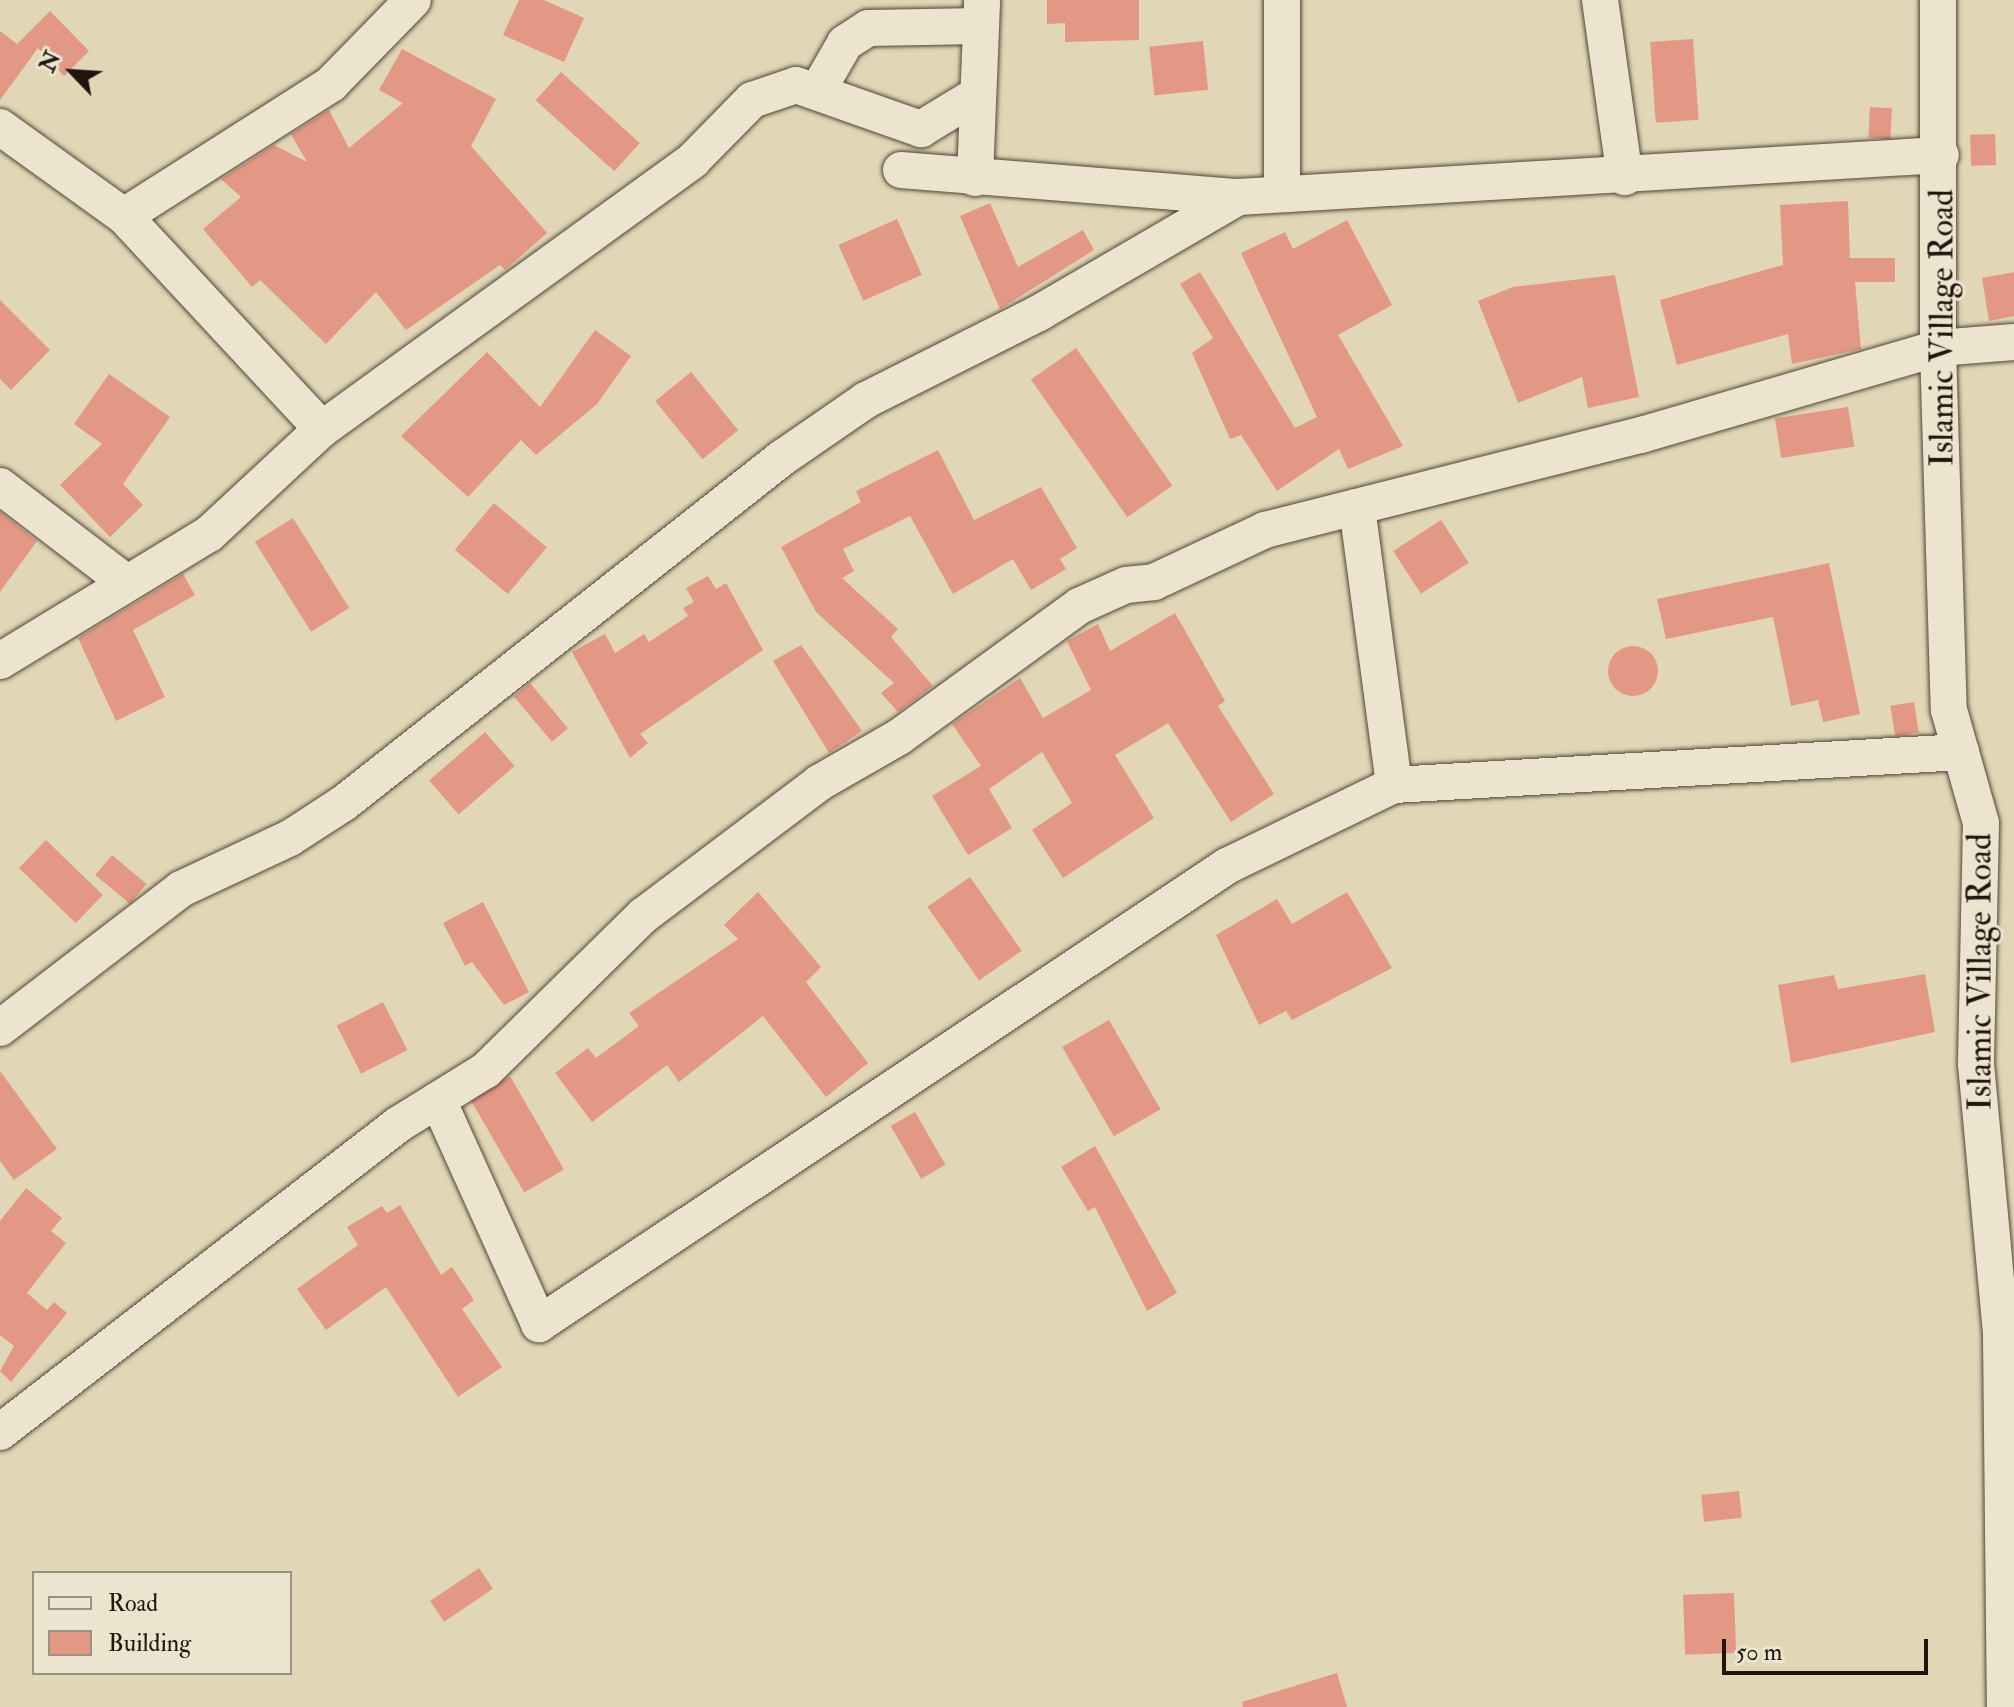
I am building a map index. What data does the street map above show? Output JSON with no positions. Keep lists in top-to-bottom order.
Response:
{
  "streets": {
    "street": ["Islamic Village Road"]
  },
  "legend": ["Road", "Building"],
  "scale_bar": "50 m",
  "north": "top left"
}
